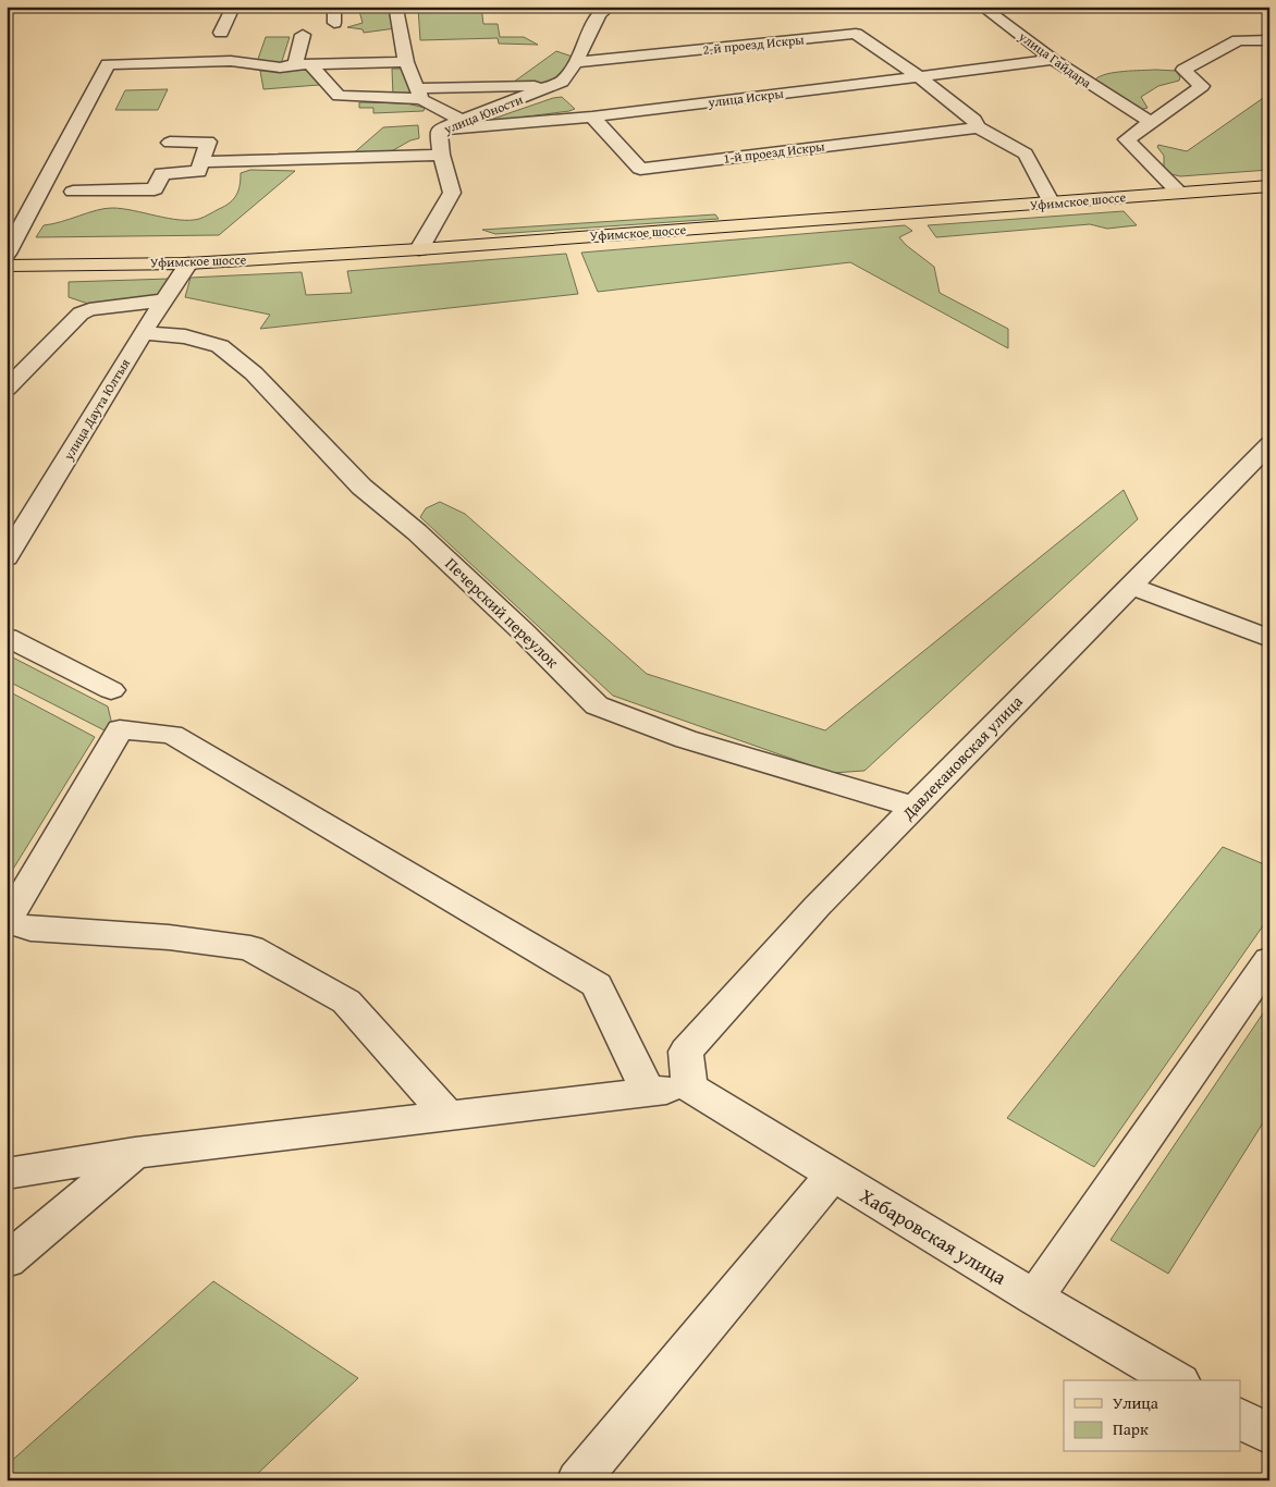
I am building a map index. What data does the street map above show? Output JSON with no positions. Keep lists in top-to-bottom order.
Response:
{
  "streets": {
    "main road": ["Уфимское шоссе"],
    "street": [
      "2-й проезд Искры",
      "улица Гайдара",
      "улица Искры",
      "улица Юности",
      "1-й проезд Искры",
      "улица Даута Юлтыя",
      "Печерский переулок",
      "Давлекановская улица",
      "Хабаровская улица"
    ]
  },
  "crossings": [
    ["2-й проезд Искры", "улица Искры"],
    ["2-й проезд Искры", "улица Юности"],
    ["2-й проезд Искры", "1-й проезд Искры"],
    ["2-й проезд Искры", "Уфимское шоссе"],
    ["улица Гайдара", "улица Искры"],
    ["улица Искры", "улица Юности"],
    ["улица Искры", "1-й проезд Искры"],
    ["улица Юности", "Уфимское шоссе"],
    ["Уфимское шоссе", "улица Даута Юлтыя"],
    ["улица Даута Юлтыя", "Печерский переулок"],
    ["Печерский переулок", "Давлекановская улица"],
    ["Давлекановская улица", "Хабаровская улица"]
  ],
  "legend": ["Улица", "Парк"]
}
